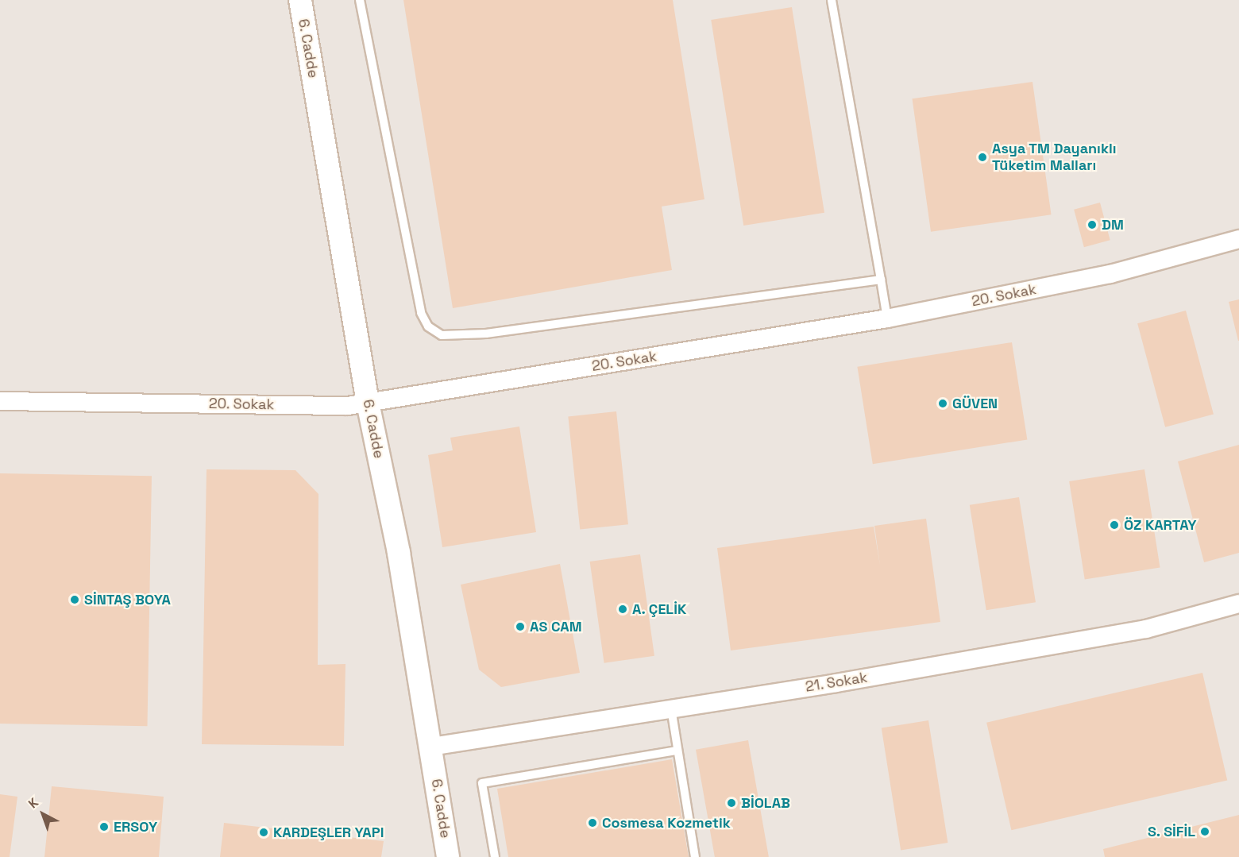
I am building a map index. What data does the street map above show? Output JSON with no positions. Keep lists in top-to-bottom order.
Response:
{
  "streets": {
    "street": ["6. Cadde", "20. Sokak", "21. Sokak"]
  },
  "crossings": [
    ["6. Cadde", "20. Sokak"],
    ["6. Cadde", "21. Sokak"]
  ],
  "places": [
    "Asya TM Dayanıklı Tüketim Malları",
    "DM",
    "GÜVEN",
    "ÖZ KARTAY",
    "SİNTAŞ BOYA",
    "A. ÇELİK",
    "AS CAM",
    "BİOLAB",
    "Cosmesa Kozmetik",
    "ERSOY",
    "S. SİFİL",
    "KARDEŞLER YAPI"
  ],
  "north": "top left"
}
